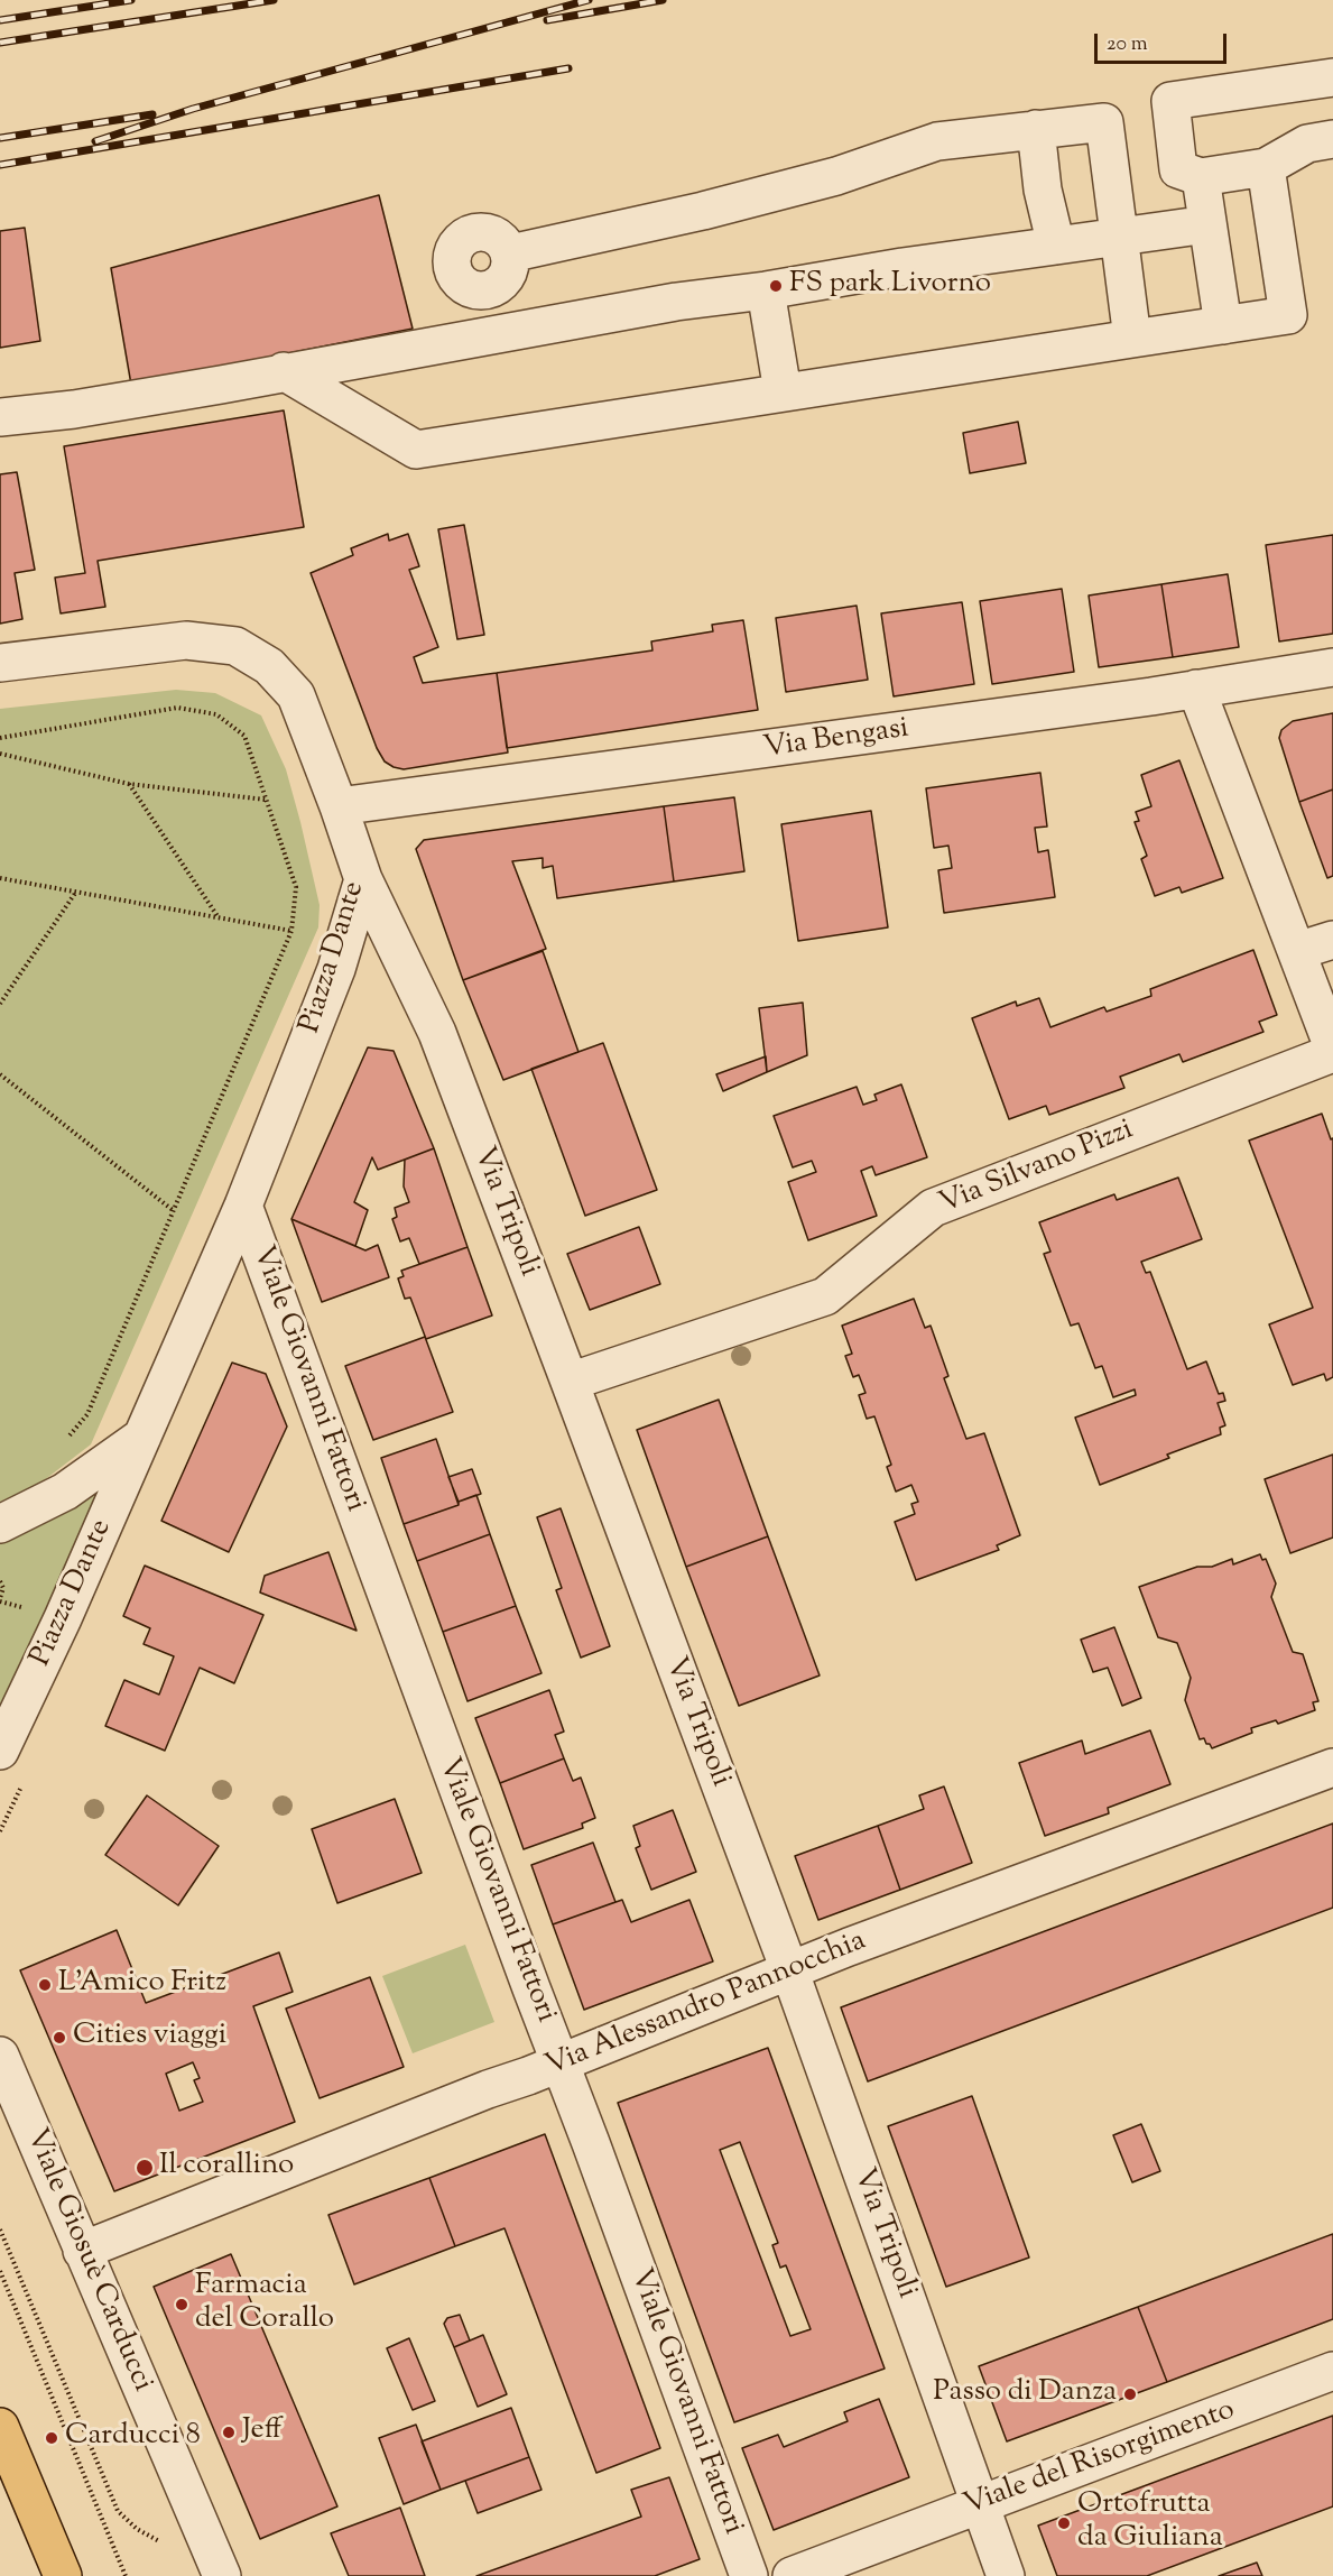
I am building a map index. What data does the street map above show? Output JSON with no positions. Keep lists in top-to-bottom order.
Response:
{
  "streets": {
    "street": [
      "Via Bengasi",
      "Piazza Dante",
      "Via Silvano Pizzi",
      "Via Tripoli",
      "Viale Giovanni Fattori",
      "Via Alessandro Pannocchia",
      "Viale Giosuè Carducci",
      "Viale del Risorgimento"
    ]
  },
  "crossings": [
    ["Via Bengasi", "Piazza Dante"],
    ["Piazza Dante", "Via Tripoli"],
    ["Piazza Dante", "Viale Giovanni Fattori"],
    ["Via Silvano Pizzi", "Via Tripoli"],
    ["Via Tripoli", "Via Alessandro Pannocchia"],
    ["Via Tripoli", "Viale del Risorgimento"],
    ["Viale Giovanni Fattori", "Via Alessandro Pannocchia"],
    ["Via Alessandro Pannocchia", "Viale Giosuè Carducci"]
  ],
  "places": [
    "FS park Livorno",
    "L'Amico Fritz",
    "Cities viaggi",
    "Il corallino",
    "Farmacia del Corallo",
    "Passo di Danza",
    "Jeff",
    "Carducci 8",
    "Ortofrutta da Giuliana"
  ],
  "scale_bar": "20 m"
}
